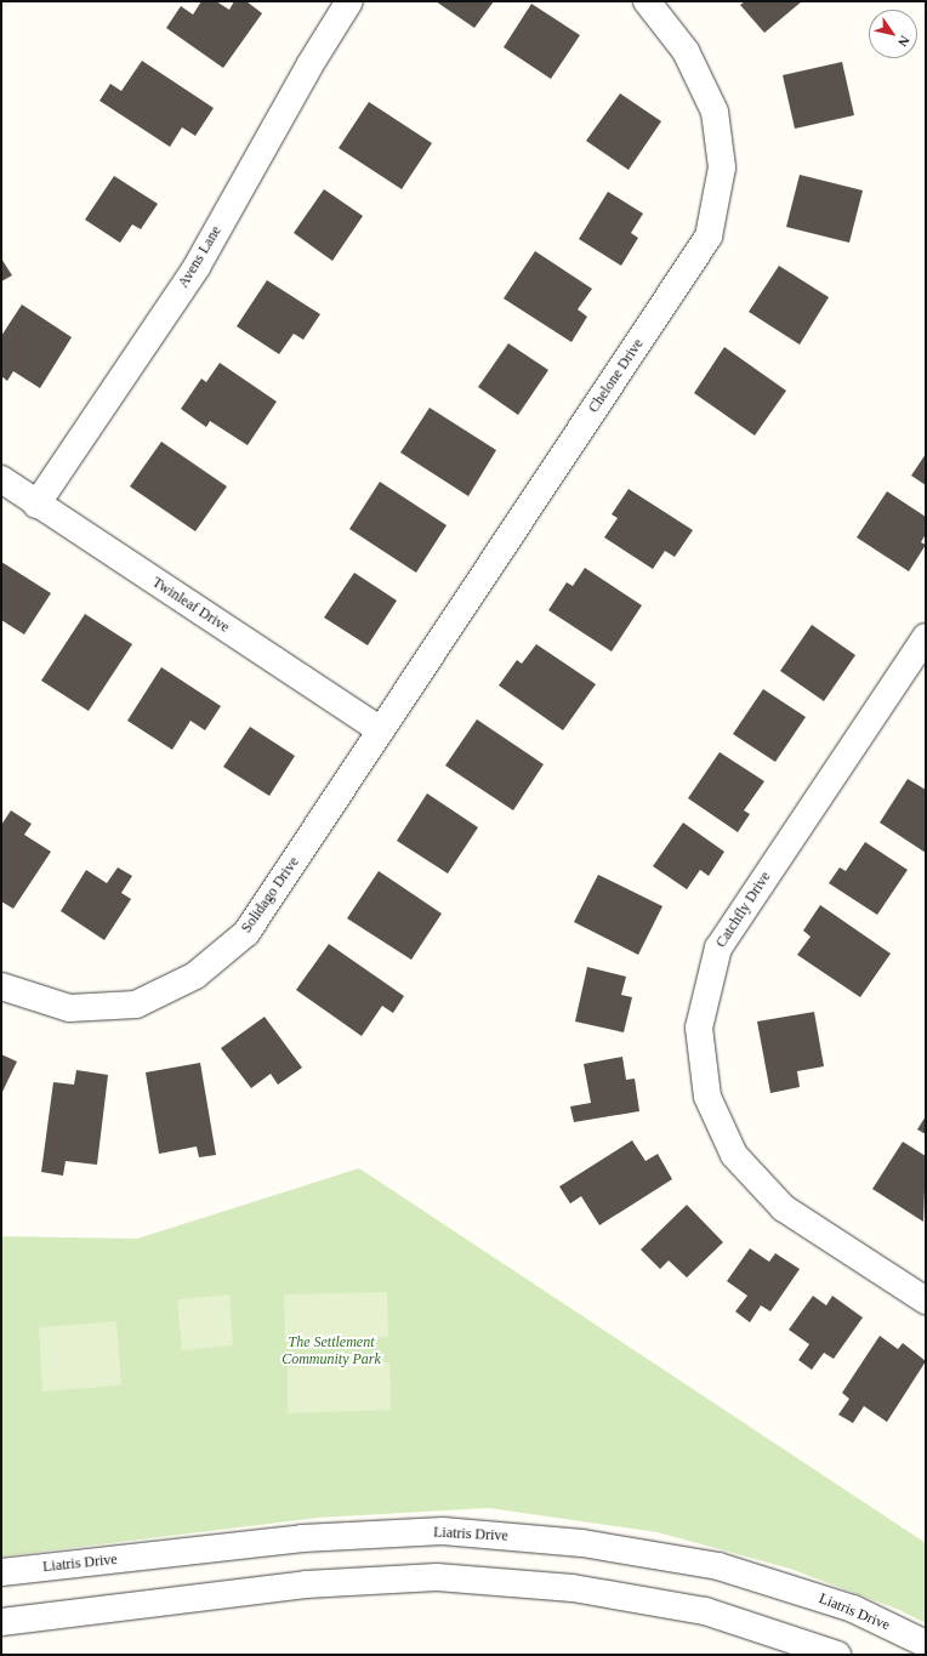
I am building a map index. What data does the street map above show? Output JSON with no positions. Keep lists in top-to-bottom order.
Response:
{
  "streets": {
    "street": [
      "Avens Lane",
      "Chelone Drive",
      "Twinleaf Drive",
      "Solidago Drive",
      "Catchfly Drive",
      "Liatris Drive"
    ]
  },
  "crossings": [
    ["Avens Lane", "Twinleaf Drive"],
    ["Chelone Drive", "Twinleaf Drive"],
    ["Chelone Drive", "Solidago Drive"],
    ["Twinleaf Drive", "Solidago Drive"]
  ],
  "parks": ["The Settlement Community Park"],
  "north": "bottom right"
}
